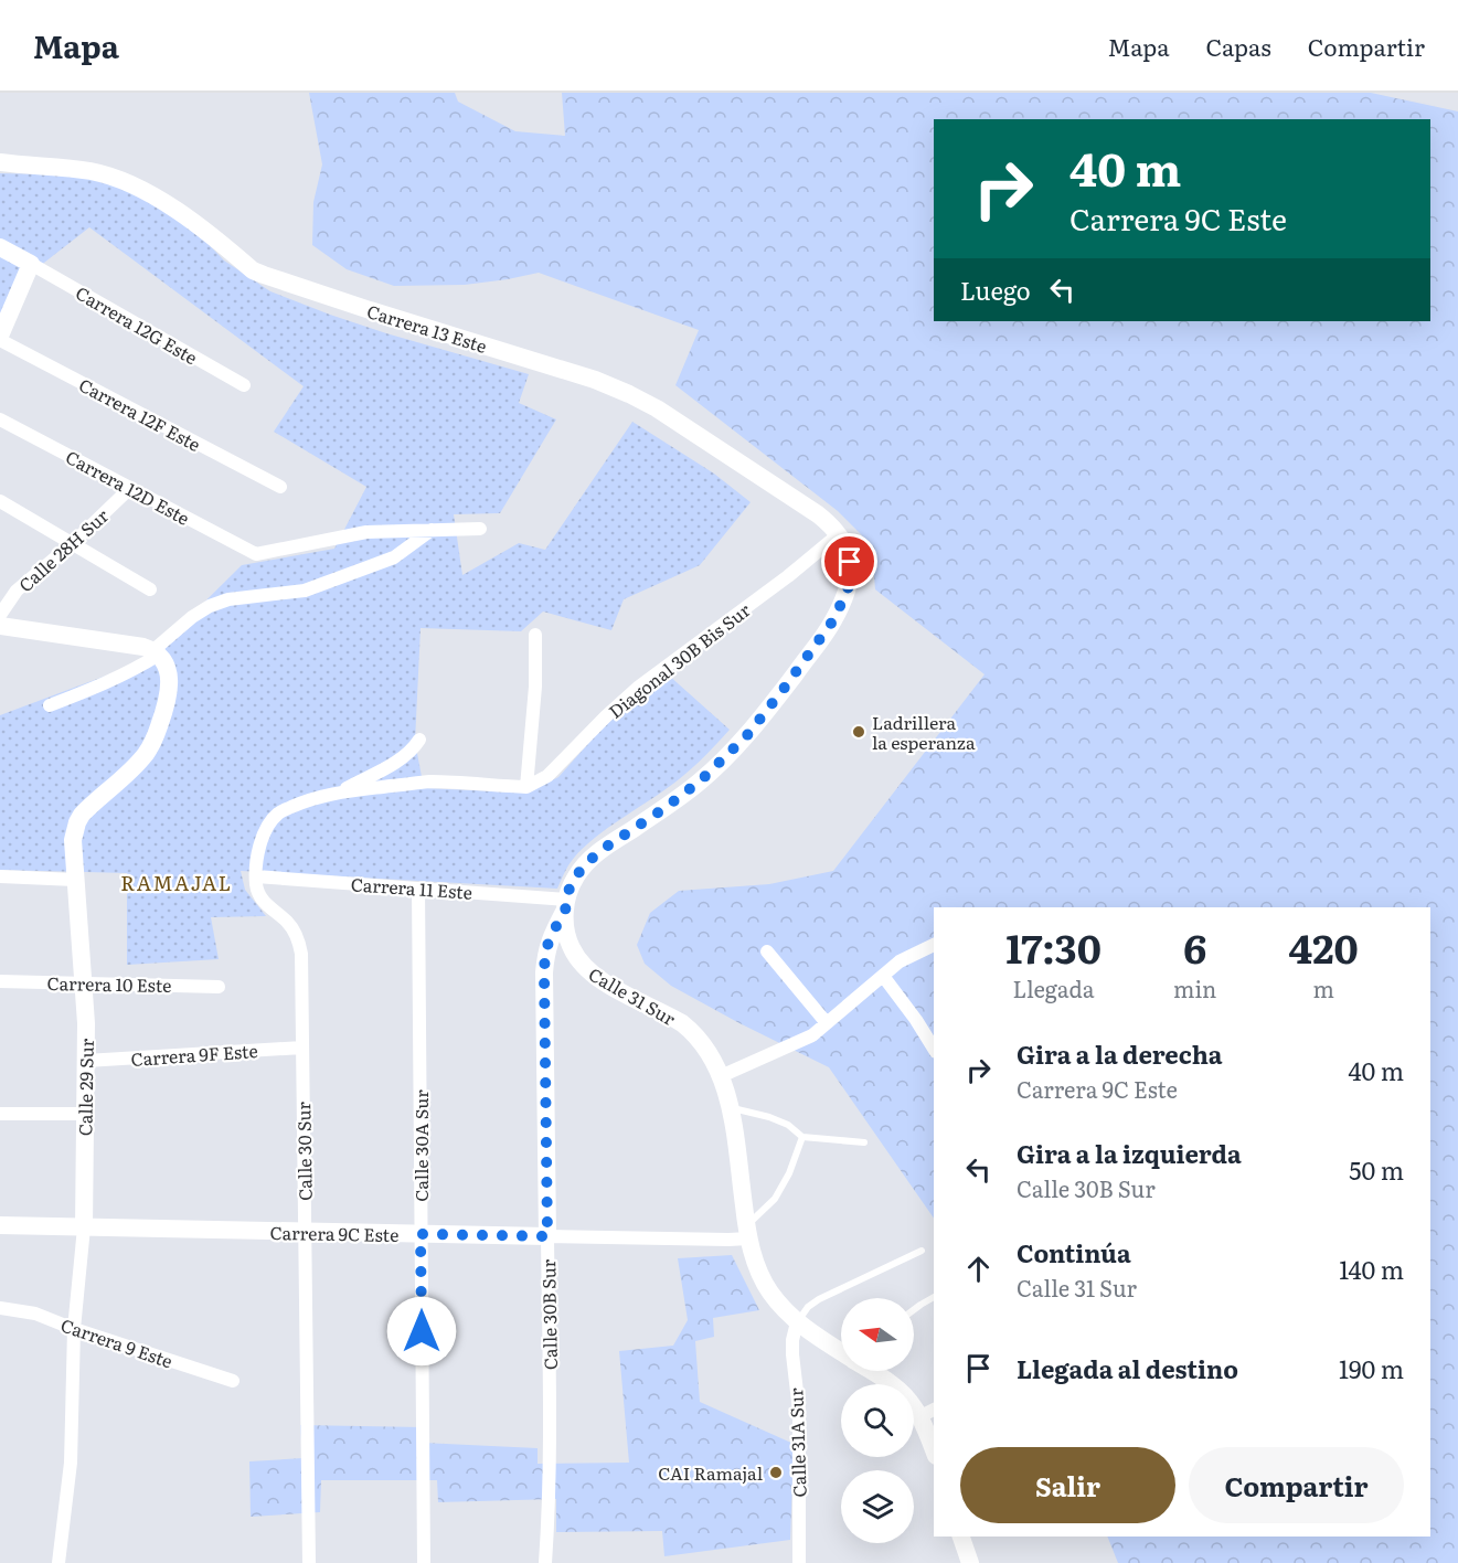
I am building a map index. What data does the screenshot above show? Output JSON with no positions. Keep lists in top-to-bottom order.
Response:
{
  "streets": {
    "main road": [
      "Carrera 13 Este",
      "Calle 31 Sur",
      "Calle 29 Sur",
      "Carrera 9C Este",
      "Calle 30B Sur"
    ],
    "street": [
      "Carrera 12G Este",
      "Carrera 12F Este",
      "Carrera 12D Este",
      "Calle 28H Sur",
      "Diagonal 30B Bis Sur",
      "Carrera 11 Este",
      "Carrera 10 Este",
      "Carrera 9F Este",
      "Calle 30A Sur",
      "Calle 30 Sur",
      "Carrera 9 Este",
      "Calle 31A Sur"
    ]
  },
  "crossings": [
    ["Carrera 13 Este", "Diagonal 30B Bis Sur"],
    ["Carrera 12D Este", "Calle 28H Sur"],
    ["Carrera 11 Este", "Calle 31 Sur"],
    ["Carrera 11 Este", "Calle 30A Sur"],
    ["Carrera 11 Este", "Calle 30 Sur"],
    ["Carrera 11 Este", "Calle 30B Sur"],
    ["Carrera 10 Este", "Calle 29 Sur"],
    ["Calle 31 Sur", "Carrera 9C Este"],
    ["Calle 31 Sur", "Calle 30B Sur"],
    ["Calle 31 Sur", "Calle 31A Sur"],
    ["Carrera 9F Este", "Calle 29 Sur"],
    ["Carrera 9F Este", "Calle 30 Sur"],
    ["Calle 29 Sur", "Carrera 9C Este"],
    ["Calle 29 Sur", "Carrera 9 Este"],
    ["Calle 30A Sur", "Carrera 9C Este"],
    ["Calle 30 Sur", "Carrera 9C Este"],
    ["Carrera 9C Este", "Calle 30B Sur"]
  ],
  "districts": ["RAMAJAL"],
  "places": ["Ladrillera la esperanza", "CAI Ramajal"],
  "north": "left",
  "page": {
    "header": "Mapa",
    "nav": ["Mapa", "Capas", "Compartir"],
    "turn": ["40 m", "Carrera 9C Este"],
    "then": "Luego",
    "eta": [
      "17:30",
      "Llegada",
      "6",
      "min",
      "420",
      "m"
    ],
    "list": [
      {
        "name": "Gira a la derecha",
        "note": "Carrera 9C Este",
        "value": "40 m"
      },
      {
        "name": "Gira a la izquierda",
        "note": "Calle 30B Sur",
        "value": "50 m"
      },
      {
        "name": "Continúa",
        "note": "Calle 31 Sur",
        "value": "140 m"
      },
      {
        "name": "Llegada al destino",
        "value": "190 m"
      }
    ],
    "buttons": ["Salir", "Compartir"]
  }
}
